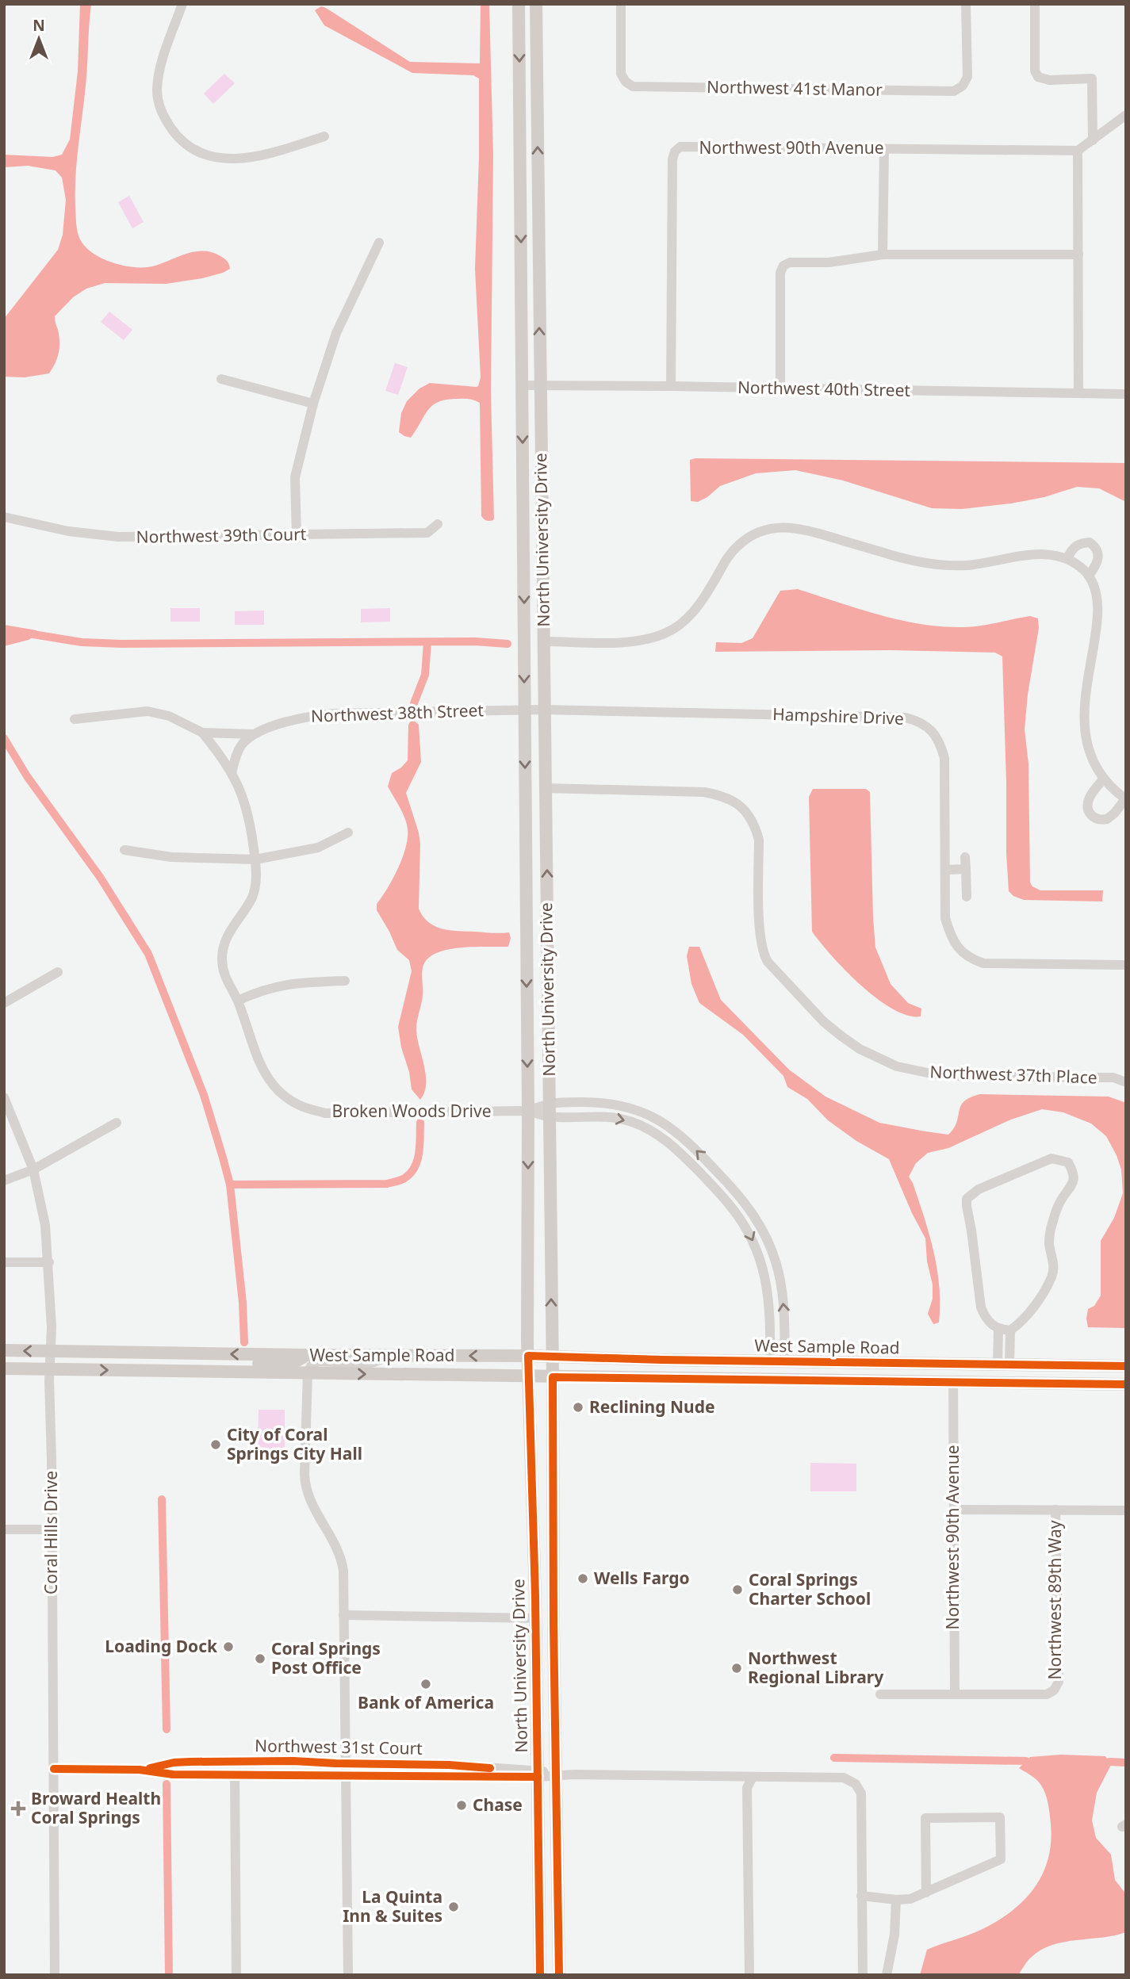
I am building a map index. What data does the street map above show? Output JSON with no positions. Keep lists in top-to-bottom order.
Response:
{
  "streets": {
    "main road": ["North University Drive", "West Sample Road"],
    "street": [
      "Northwest 41st Manor",
      "Northwest 90th Avenue",
      "Northwest 40th Street",
      "Northwest 39th Court",
      "Northwest 38th Street",
      "Hampshire Drive",
      "Northwest 37th Place",
      "Broken Woods Drive",
      "Coral Hills Drive",
      "Northwest 89th Way",
      "Northwest 31st Court"
    ]
  },
  "crossings": [
    ["Northwest 90th Avenue", "Northwest 40th Street"],
    ["Northwest 90th Avenue", "West Sample Road"],
    ["Northwest 90th Avenue", "Northwest 89th Way"],
    ["Northwest 40th Street", "North University Drive"],
    ["North University Drive", "Northwest 38th Street"],
    ["North University Drive", "Hampshire Drive"],
    ["North University Drive", "Northwest 37th Place"],
    ["North University Drive", "Broken Woods Drive"],
    ["North University Drive", "West Sample Road"],
    ["North University Drive", "Northwest 31st Court"],
    ["Northwest 38th Street", "Hampshire Drive"],
    ["Northwest 38th Street", "Broken Woods Drive"],
    ["Broken Woods Drive", "West Sample Road"],
    ["West Sample Road", "Coral Hills Drive"],
    ["Coral Hills Drive", "Northwest 31st Court"]
  ],
  "places": {
    "other": [
      "Reclining Nude",
      "City of Coral Springs City Hall",
      "Wells Fargo",
      "Coral Springs Charter School",
      "Loading Dock",
      "Coral Springs Post Office",
      "Northwest Regional Library",
      "Bank of America",
      "Chase",
      "La Quinta Inn & Suites"
    ],
    "health": ["Broward Health Coral Springs"]
  },
  "north": "top"
}
